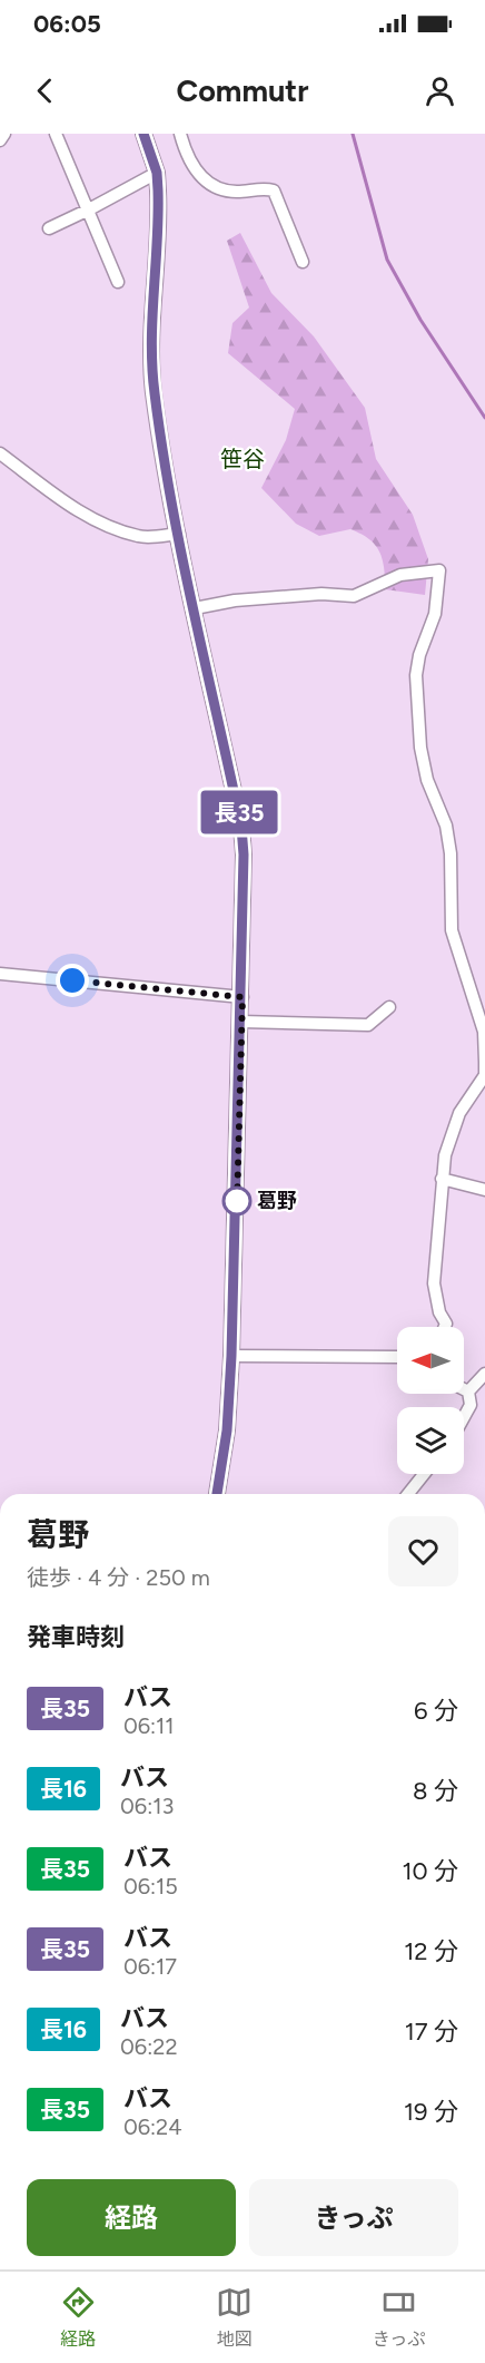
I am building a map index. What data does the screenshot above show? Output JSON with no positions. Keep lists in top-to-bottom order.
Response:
{
  "districts": ["笹谷"],
  "places": ["葛野"],
  "lines": ["bus line 長35"],
  "north": "left",
  "page": {
    "status": "06:05",
    "header": "Commutr",
    "on_map": "長35",
    "heading": [
      ["葛野", "徒歩 · 4 分 · 250 m"],
      "発車時刻"
    ],
    "list": [
      {
        "mark": "長35",
        "name": "バス",
        "note": "06:11",
        "value": "6 分"
      },
      {
        "mark": "長16",
        "name": "バス",
        "note": "06:13",
        "value": "8 分"
      },
      {
        "mark": "長35",
        "name": "バス",
        "note": "06:15",
        "value": "10 分"
      },
      {
        "mark": "長35",
        "name": "バス",
        "note": "06:17",
        "value": "12 分"
      },
      {
        "mark": "長16",
        "name": "バス",
        "note": "06:22",
        "value": "17 分"
      },
      {
        "mark": "長35",
        "name": "バス",
        "note": "06:24",
        "value": "19 分"
      }
    ],
    "buttons": ["経路", "きっぷ"],
    "tabs": ["経路", "地図", "きっぷ"]
  }
}
